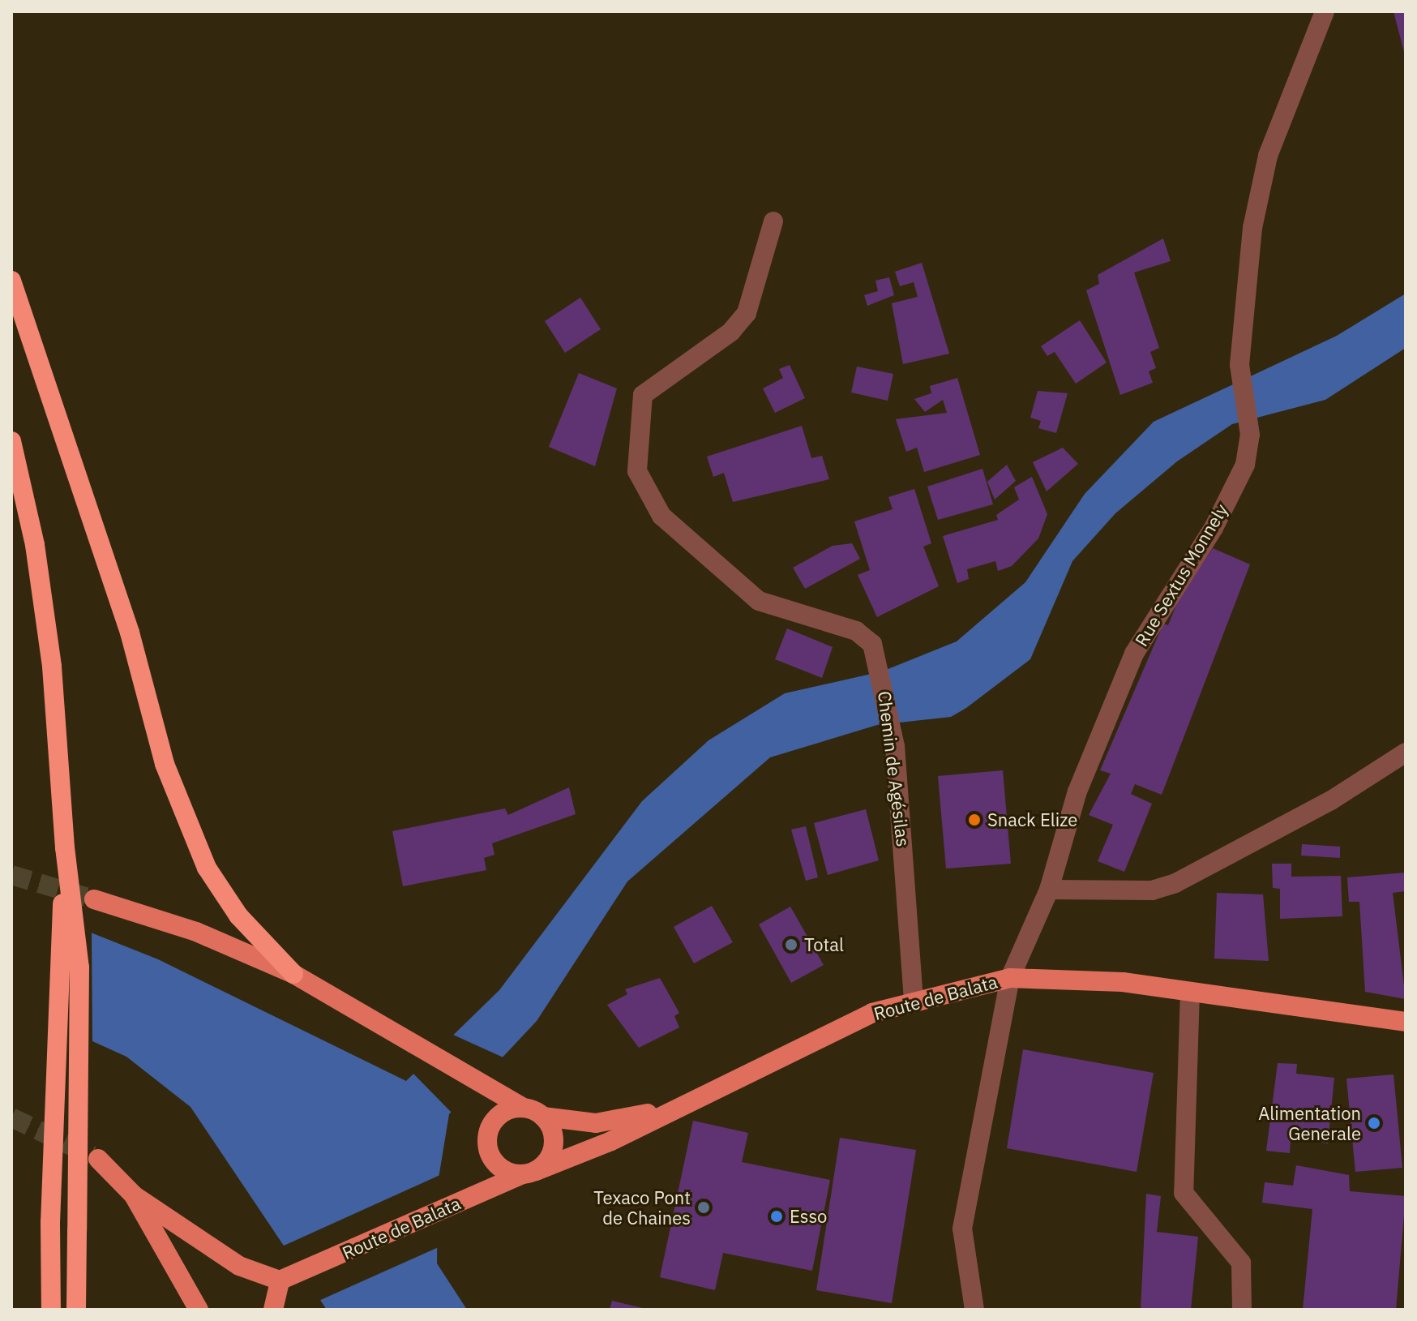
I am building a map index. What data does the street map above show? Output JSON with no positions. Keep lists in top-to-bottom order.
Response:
{
  "streets": {
    "main road": ["Route de Balata"],
    "street": ["Rue Sextus Monnely", "Chemin de Agésilas"]
  },
  "crossings": [
    ["Rue Sextus Monnely", "Route de Balata"],
    ["Chemin de Agésilas", "Route de Balata"]
  ],
  "places": [
    "Snack Elize",
    "Total",
    "Alimentation Generale",
    "Texaco Pont de Chaines",
    "Esso"
  ]
}
